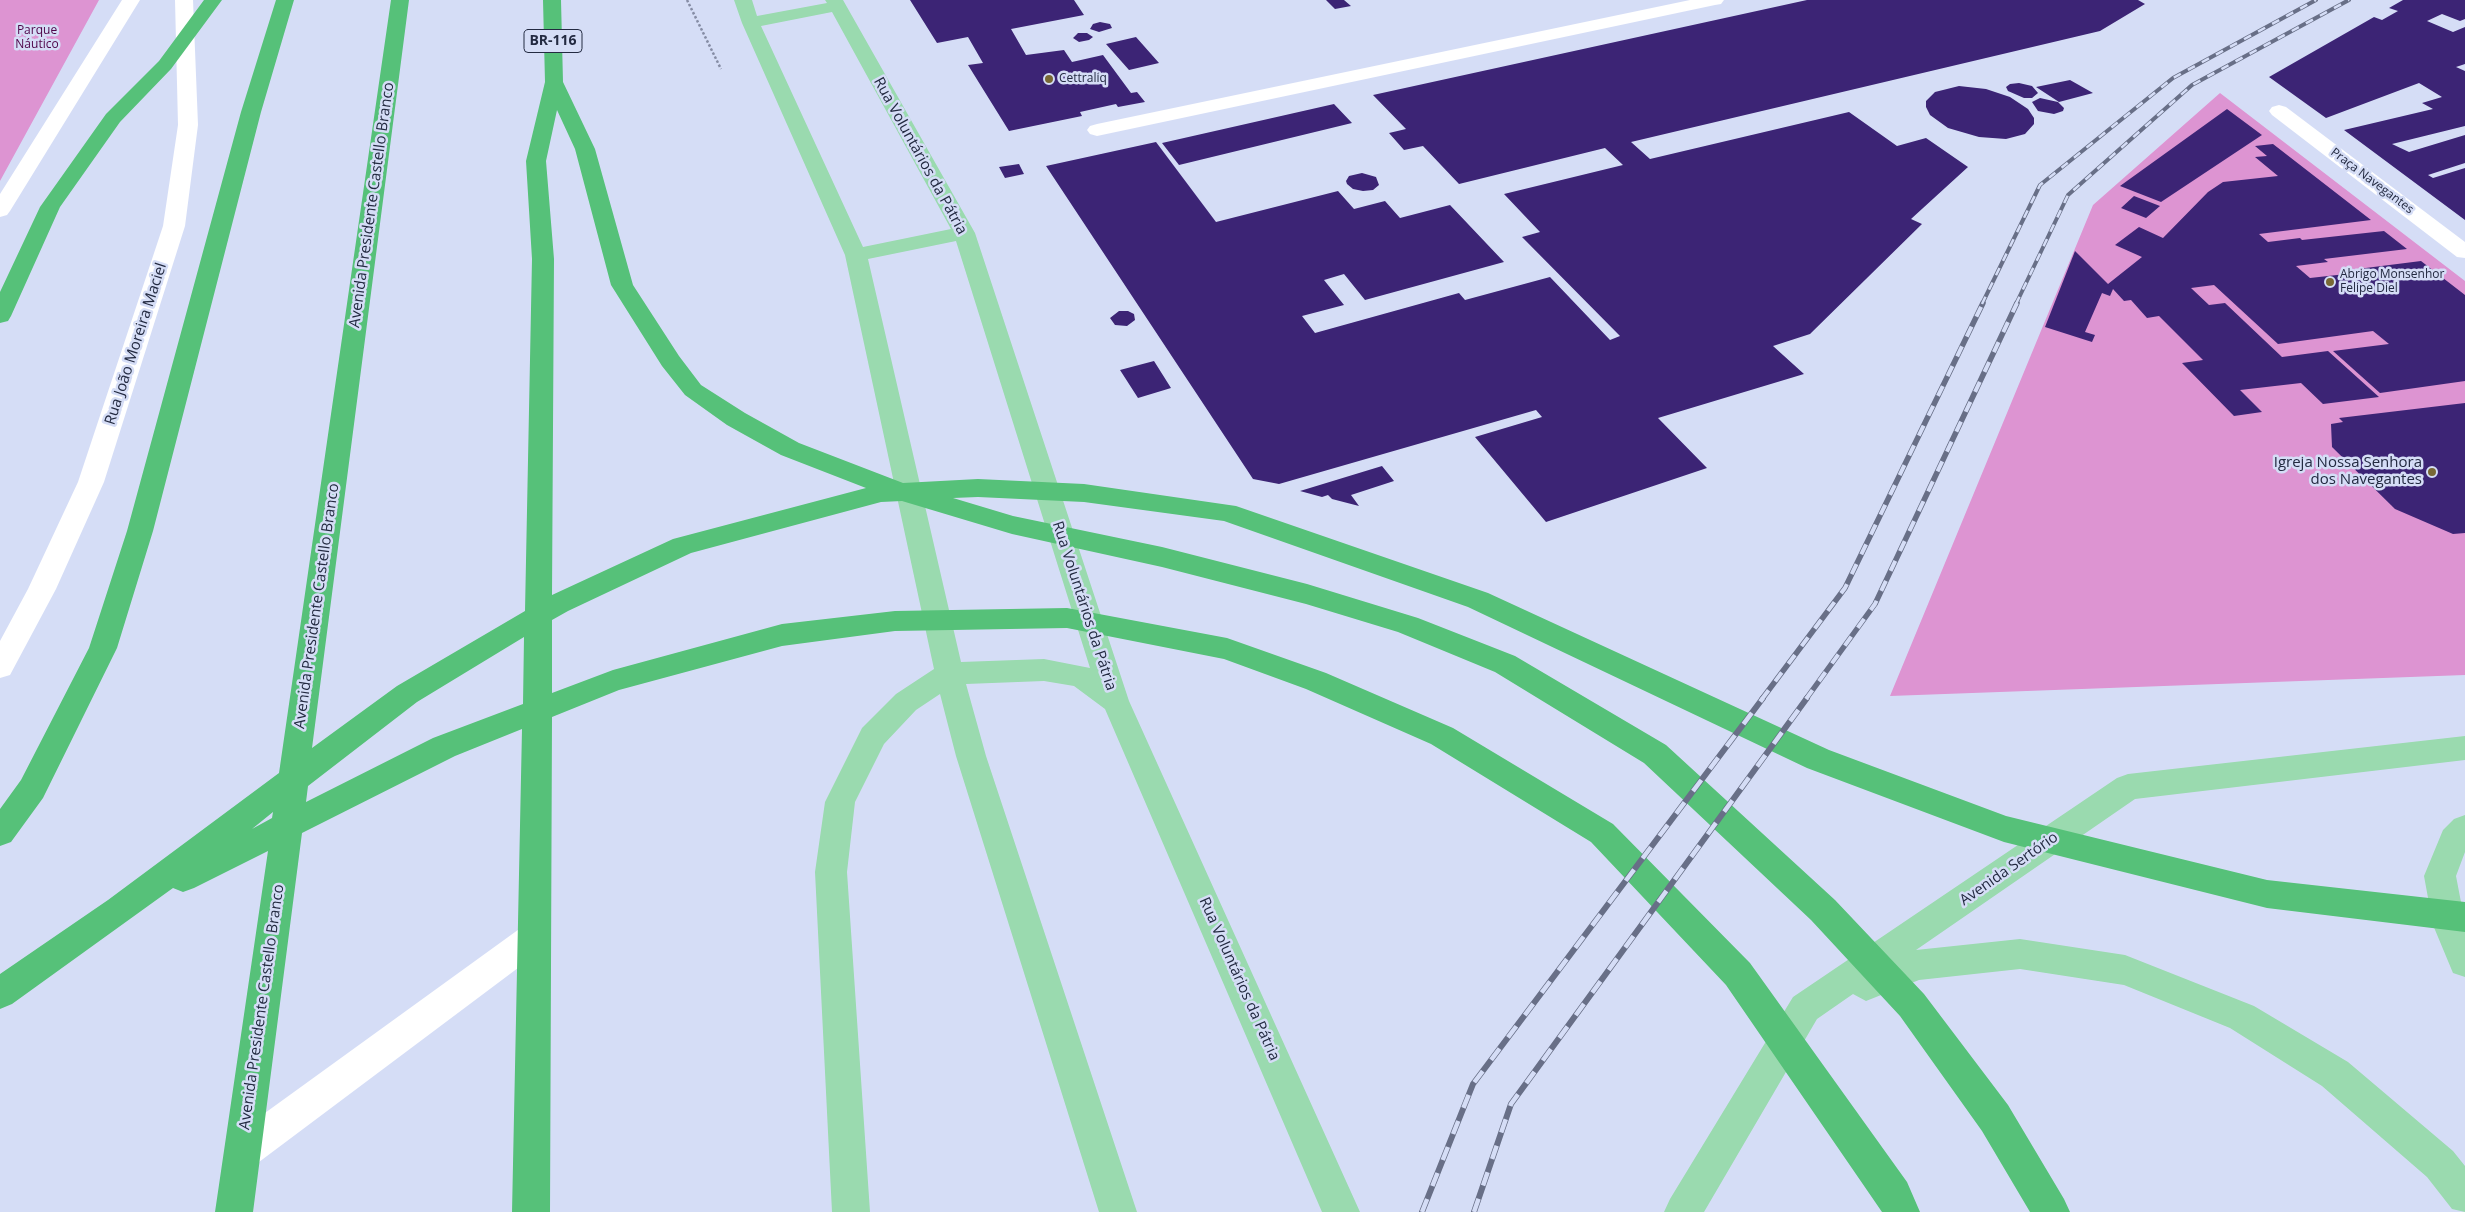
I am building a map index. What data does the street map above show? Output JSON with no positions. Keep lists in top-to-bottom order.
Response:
{
  "streets": {
    "highway": ["BR-116", "Avenida Presidente Castello Branco"],
    "main road": ["Rua Voluntários da Pátria", "Avenida Sertório"],
    "street": ["Praça Navegantes", "Rua João Moreira Maciel"]
  },
  "parks": ["Parque Náutico"],
  "places": ["Cettraliq", "Abrigo Monsenhor Felipe Diel", "Igreja Nossa Senhora dos Navegantes"]
}
